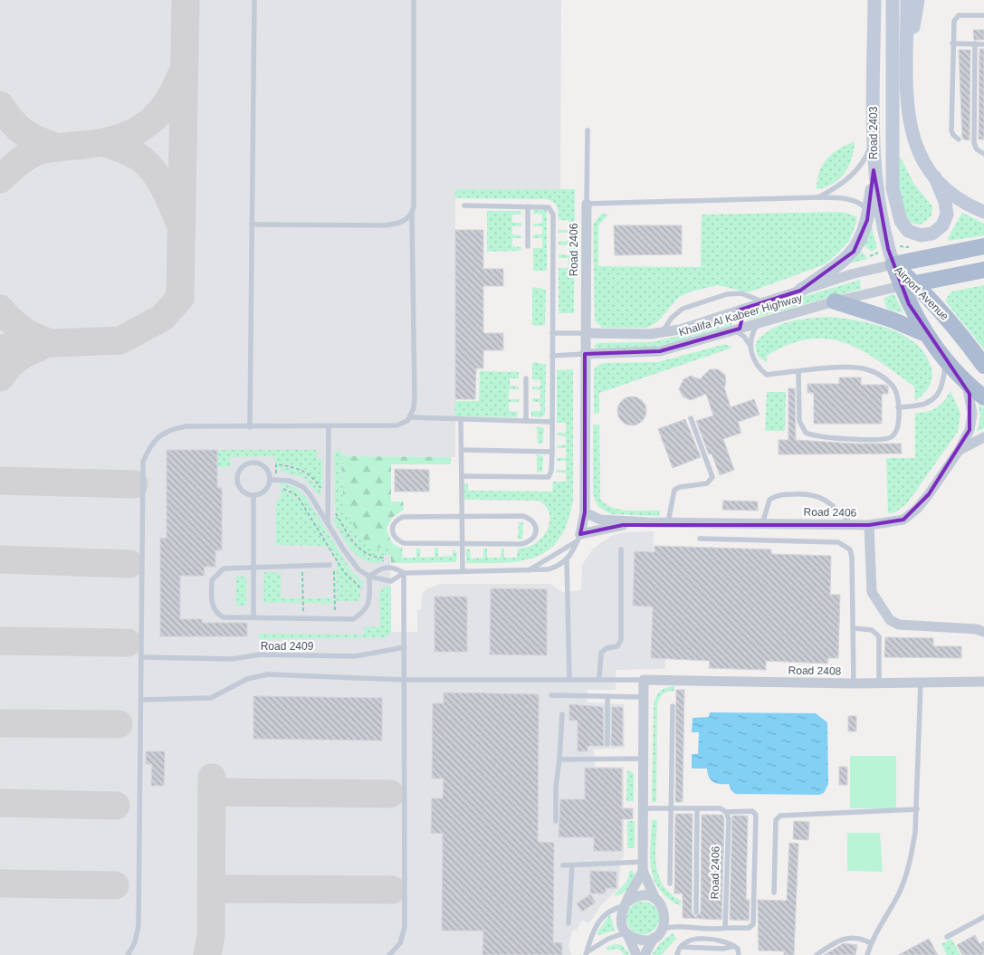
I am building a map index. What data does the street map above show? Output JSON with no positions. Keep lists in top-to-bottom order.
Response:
{
  "streets": {
    "main road": ["Road 2403", "Airport Avenue"],
    "street": ["Road 2406", "Khalifa Al Kabeer Highway", "Road 2408"],
    "lane": ["Road 2409"]
  },
  "crossings": [
    ["Road 2403", "Airport Avenue"],
    ["Road 2403", "Khalifa Al Kabeer Highway"],
    ["Road 2406", "Khalifa Al Kabeer Highway"],
    ["Airport Avenue", "Khalifa Al Kabeer Highway"]
  ]
}
